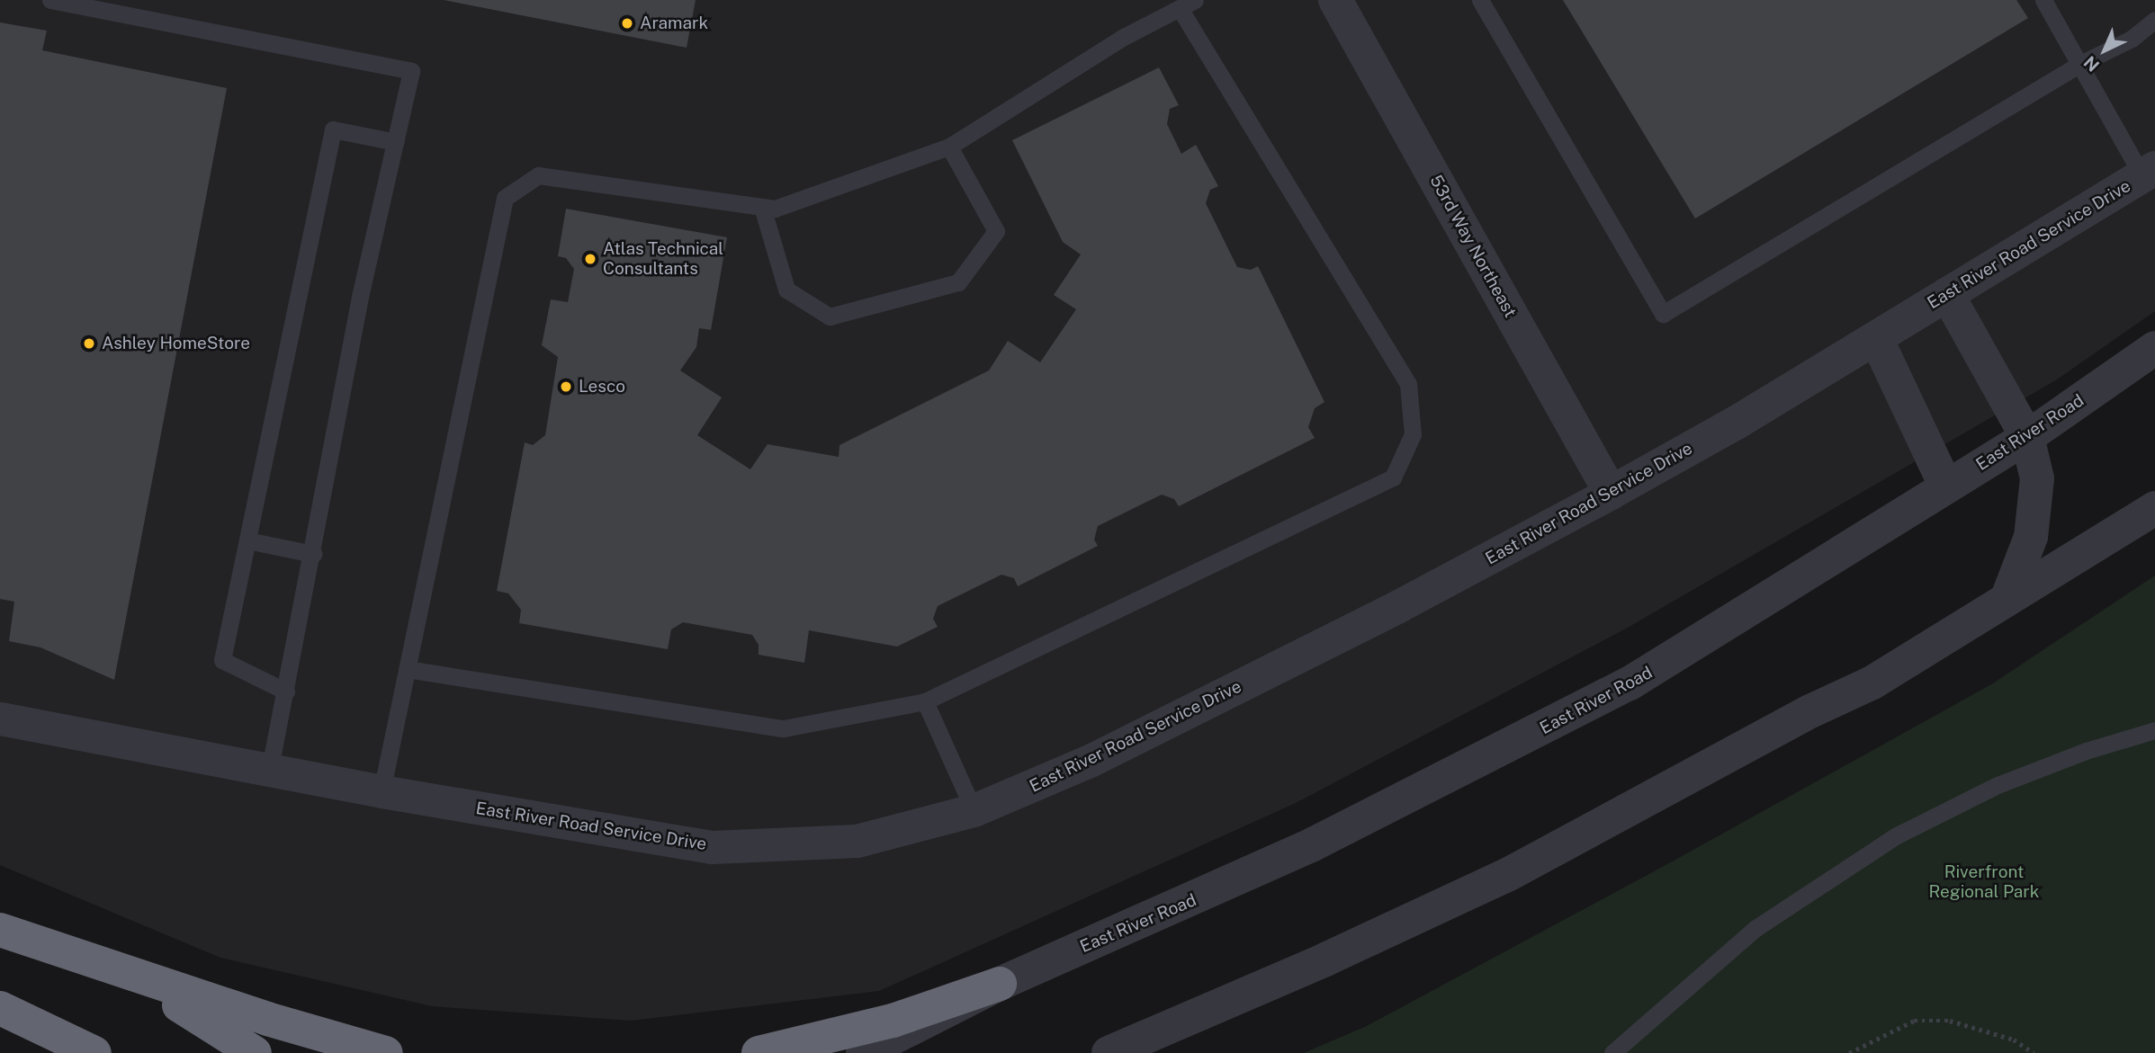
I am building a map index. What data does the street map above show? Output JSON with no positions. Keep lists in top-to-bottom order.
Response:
{
  "streets": {
    "street": ["East River Road Service Drive", "53rd Way Northeast", "East River Road"]
  },
  "crossings": [
    ["East River Road Service Drive", "53rd Way Northeast"]
  ],
  "parks": ["Riverfront Regional Park"],
  "places": [
    "Aramark",
    "Atlas Technical Consultants",
    "Ashley HomeStore",
    "Lesco"
  ],
  "north": "bottom left"
}
